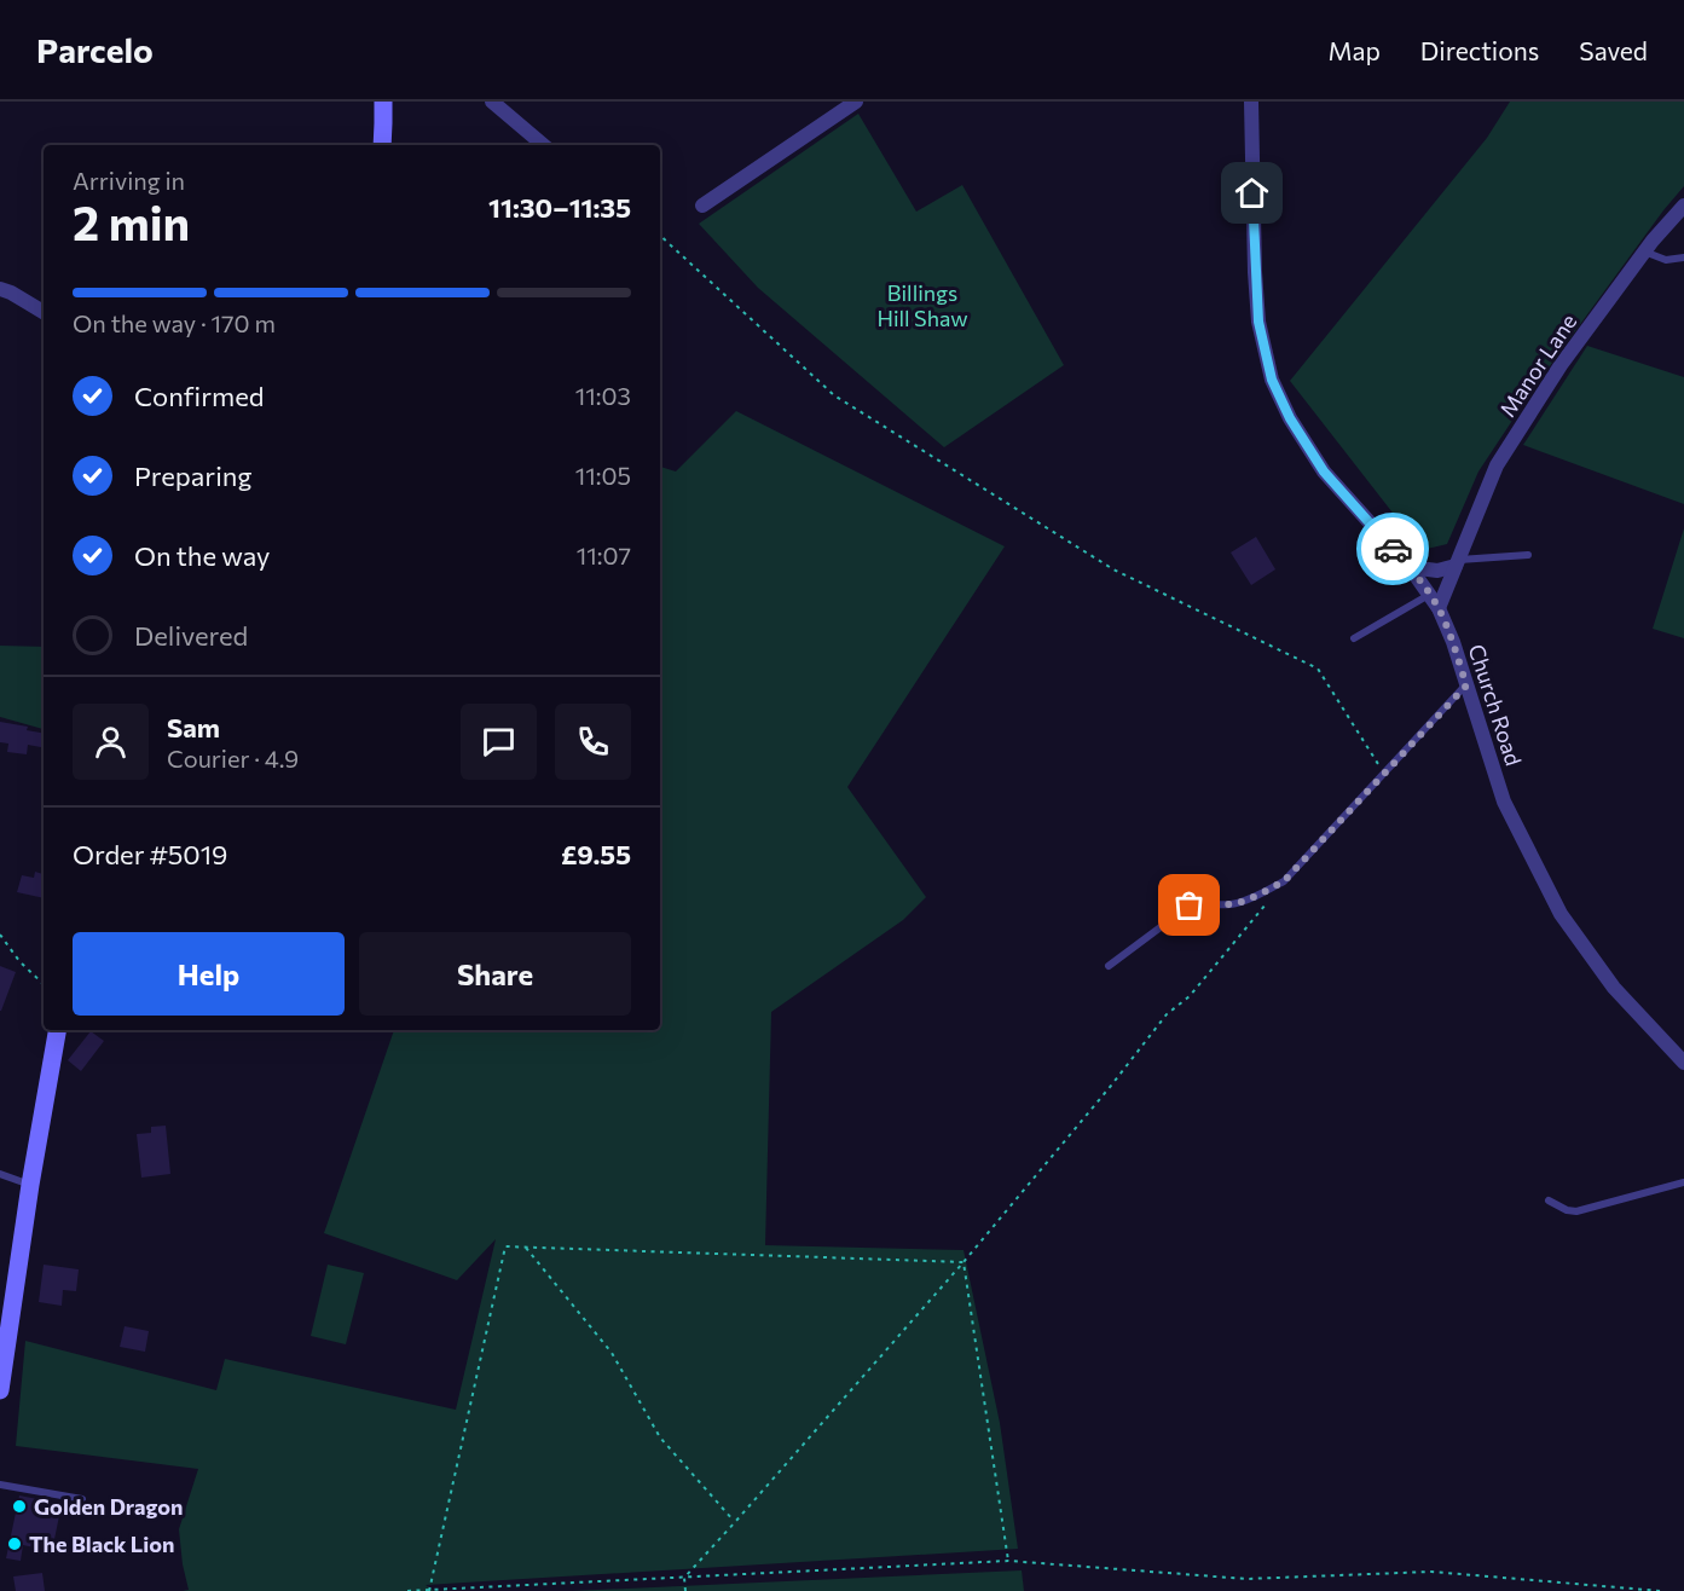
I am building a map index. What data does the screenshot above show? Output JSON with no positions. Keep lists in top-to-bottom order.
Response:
{
  "streets": {
    "street": ["Manor Lane", "Church Road"]
  },
  "crossings": [
    ["Manor Lane", "Church Road"]
  ],
  "parks": ["Billings Hill Shaw"],
  "places": ["Golden Dragon", "The Black Lion"],
  "page": {
    "header": "Parcelo",
    "nav": ["Map", "Directions", "Saved"],
    "heading": ["2 min", "Arriving in", "11:30–11:35"],
    "panel": [
      "Sam",
      "Courier · 4.9",
      "Order #5019",
      "£9.55"
    ],
    "bar": "On the way · 170 m",
    "list": [
      ["Confirmed", "11:03"],
      ["Preparing", "11:05"],
      ["On the way", "11:07"],
      "Delivered"
    ],
    "buttons": ["Help", "Share"]
  }
}
